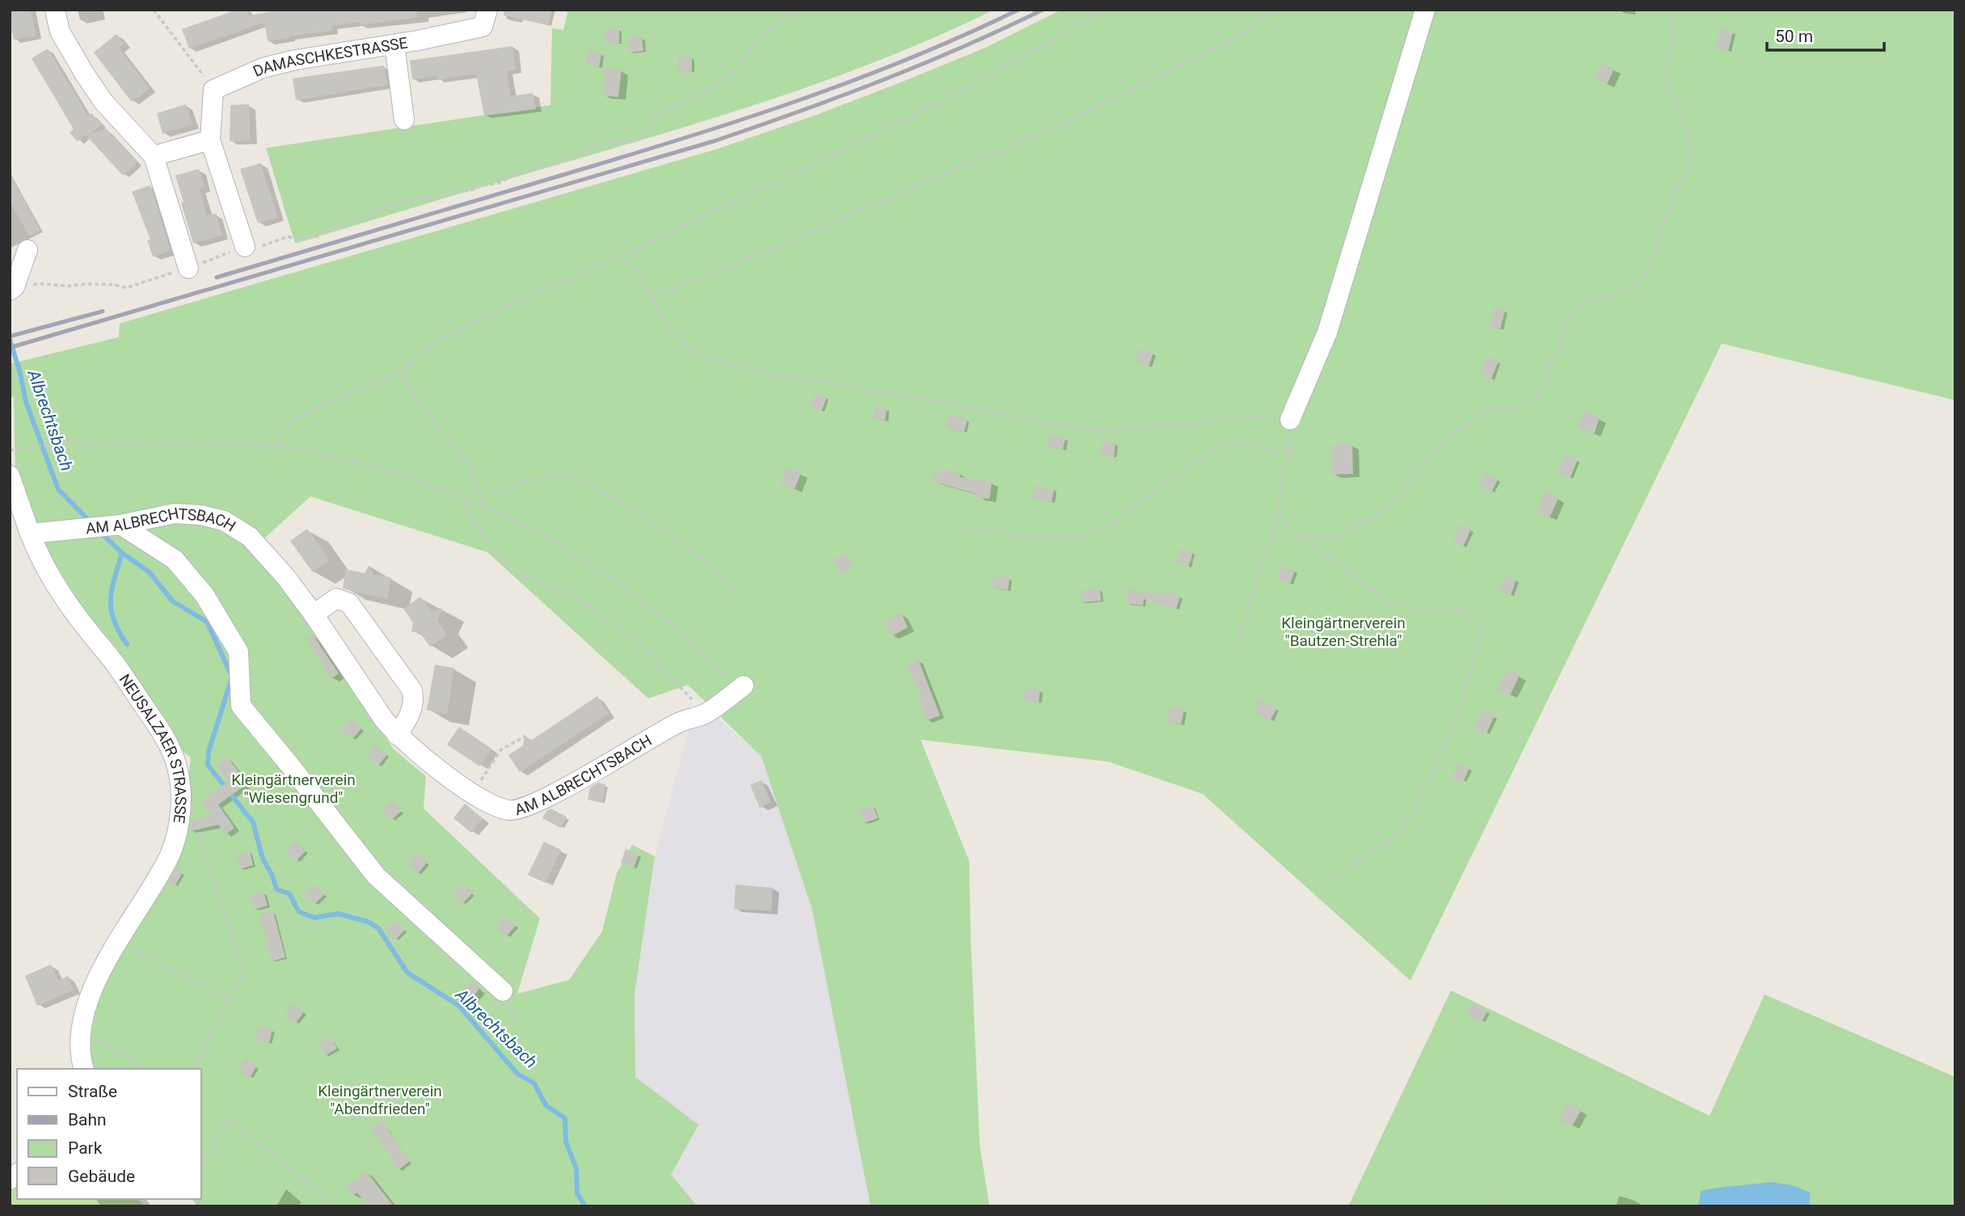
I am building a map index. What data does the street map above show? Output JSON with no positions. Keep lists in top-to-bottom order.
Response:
{
  "streets": {
    "street": ["DAMASCHKESTRASSE", "AM ALBRECHTSBACH", "NEUSALZAER STRASSE"]
  },
  "crossings": [
    ["AM ALBRECHTSBACH", "NEUSALZAER STRASSE"]
  ],
  "water": ["Albrechtsbach"],
  "parks": ["Kleingärtnerverein \"Bautzen-Strehla\"", "Kleingärtnerverein \"Wiesengrund\"", "Kleingärtnerverein \"Abendfrieden\""],
  "legend": [
    "Straße",
    "Bahn",
    "Park",
    "Gebäude"
  ],
  "scale_bar": "50 m"
}
